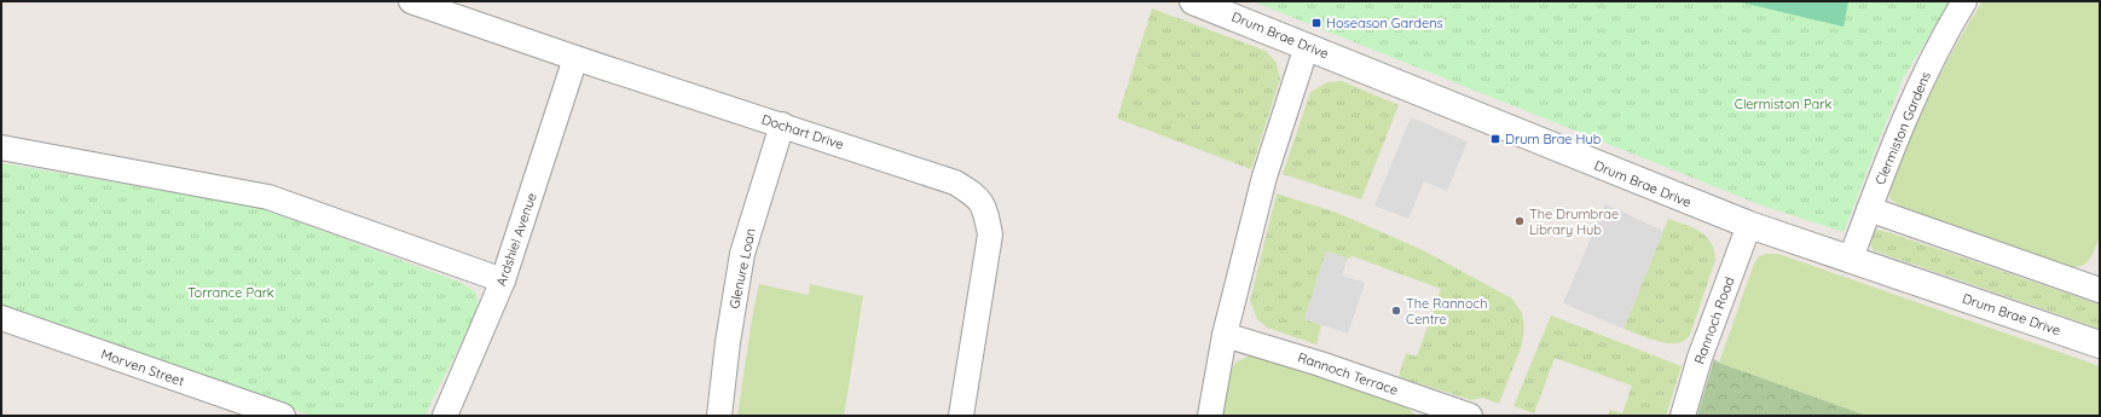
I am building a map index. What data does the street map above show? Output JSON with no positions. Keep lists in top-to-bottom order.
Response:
{
  "streets": {
    "street": [
      "Drum Brae Drive",
      "Clermiston Gardens",
      "Dochart Drive",
      "Ardshiel Avenue",
      "Glenure Loan",
      "Rannoch Road",
      "Morven Street",
      "Rannoch Terrace"
    ]
  },
  "crossings": [
    ["Drum Brae Drive", "Clermiston Gardens"],
    ["Drum Brae Drive", "Rannoch Road"],
    ["Dochart Drive", "Ardshiel Avenue"],
    ["Dochart Drive", "Glenure Loan"]
  ],
  "parks": ["Clermiston Park", "Torrance Park"],
  "places": {
    "transit": ["Hoseason Gardens", "Drum Brae Hub"],
    "other": ["The Drumbrae Library Hub", "The Rannoch Centre"]
  }
}
